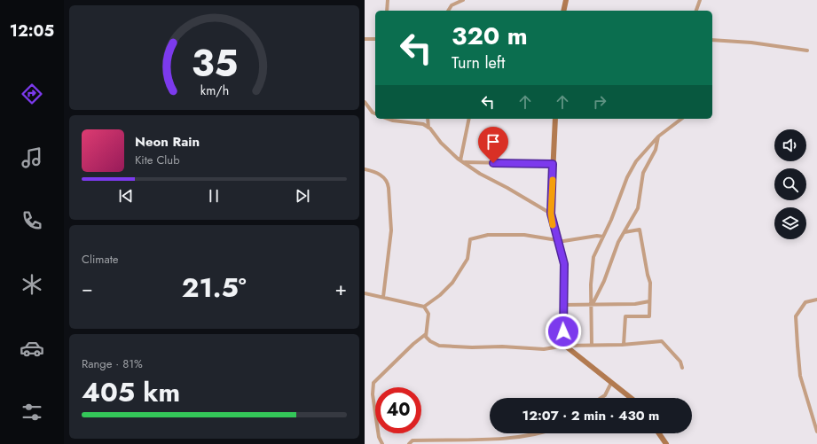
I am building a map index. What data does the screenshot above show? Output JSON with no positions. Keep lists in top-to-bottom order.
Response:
{
  "page": {
    "tabs": "12:05",
    "turn": ["320 m", "Turn left"],
    "song": ["Neon Rain", "Kite Club"],
    "tile": [
      "Climate",
      ["Range · 81%", "405 km"]
    ],
    "heat": ["−", "21.5°", "+"],
    "limit": "40",
    "trip": "12:07 · 2 min · 430 m",
    "gauge": ["35", "km/h"]
  }
}
